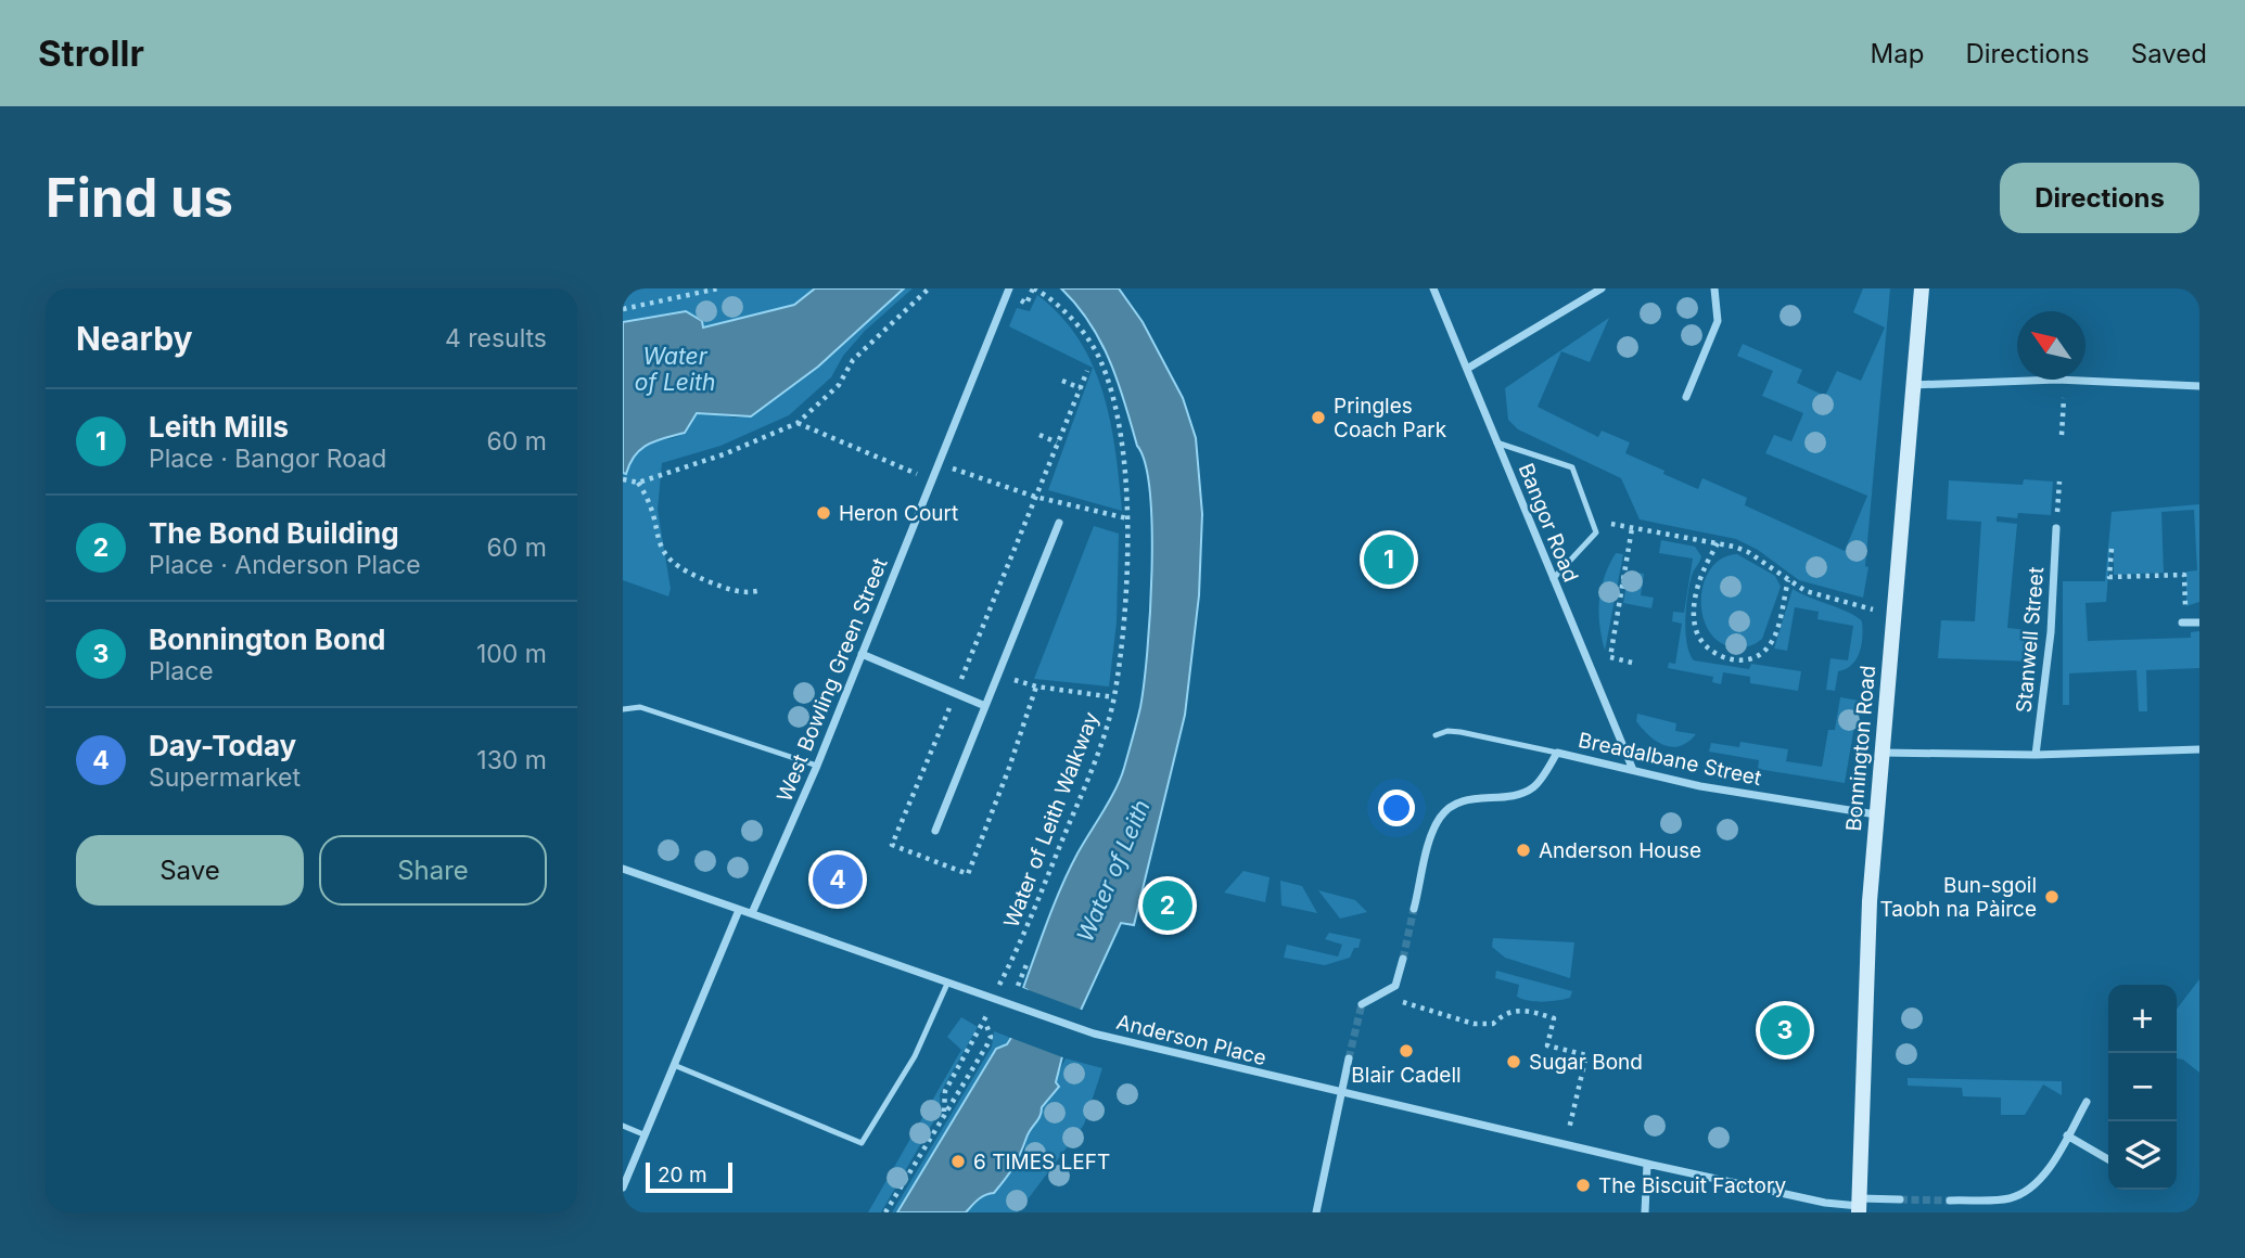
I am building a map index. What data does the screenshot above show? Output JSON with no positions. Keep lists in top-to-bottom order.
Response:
{
  "streets": {
    "main road": ["Bonnington Road"],
    "street": [
      "Bangor Road",
      "Stanwell Street",
      "West Bowling Green Street",
      "Breadalbane Street",
      "Anderson Place"
    ],
    "path": ["Water of Leith Walkway"]
  },
  "crossings": [
    ["Bangor Road", "Breadalbane Street"],
    ["West Bowling Green Street", "Anderson Place"],
    ["Bonnington Road", "Breadalbane Street"],
    ["Bonnington Road", "Anderson Place"],
    ["Water of Leith Walkway", "Anderson Place"]
  ],
  "water": ["Water of Leith"],
  "places": [
    "Pringles Coach Park",
    "Heron Court",
    "Anderson House",
    "Bun-sgoil Taobh na Pàirce",
    "Blair Cadell",
    "Sugar Bond",
    "6 TIMES LEFT",
    "The Biscuit Factory"
  ],
  "scale_bar": "20 m",
  "north": "top left",
  "page": {
    "header": "Strollr",
    "nav": ["Map", "Directions", "Saved"],
    "buttons": [
      "Directions",
      ["Save", "Share"]
    ],
    "title": "Find us",
    "heading": ["Nearby", "4 results"],
    "list": [
      {
        "mark": "1",
        "name": "Leith Mills",
        "note": "Place · Bangor Road",
        "value": "60 m"
      },
      {
        "mark": "2",
        "name": "The Bond Building",
        "note": "Place · Anderson Place",
        "value": "60 m"
      },
      {
        "mark": "3",
        "name": "Bonnington Bond",
        "note": "Place",
        "value": "100 m"
      },
      {
        "mark": "4",
        "name": "Day-Today",
        "note": "Supermarket",
        "value": "130 m"
      }
    ],
    "pins": [
      "1",
      "4",
      "2",
      "3"
    ],
    "map_buttons": ["+", "−"],
    "scale": "20 m"
  }
}
